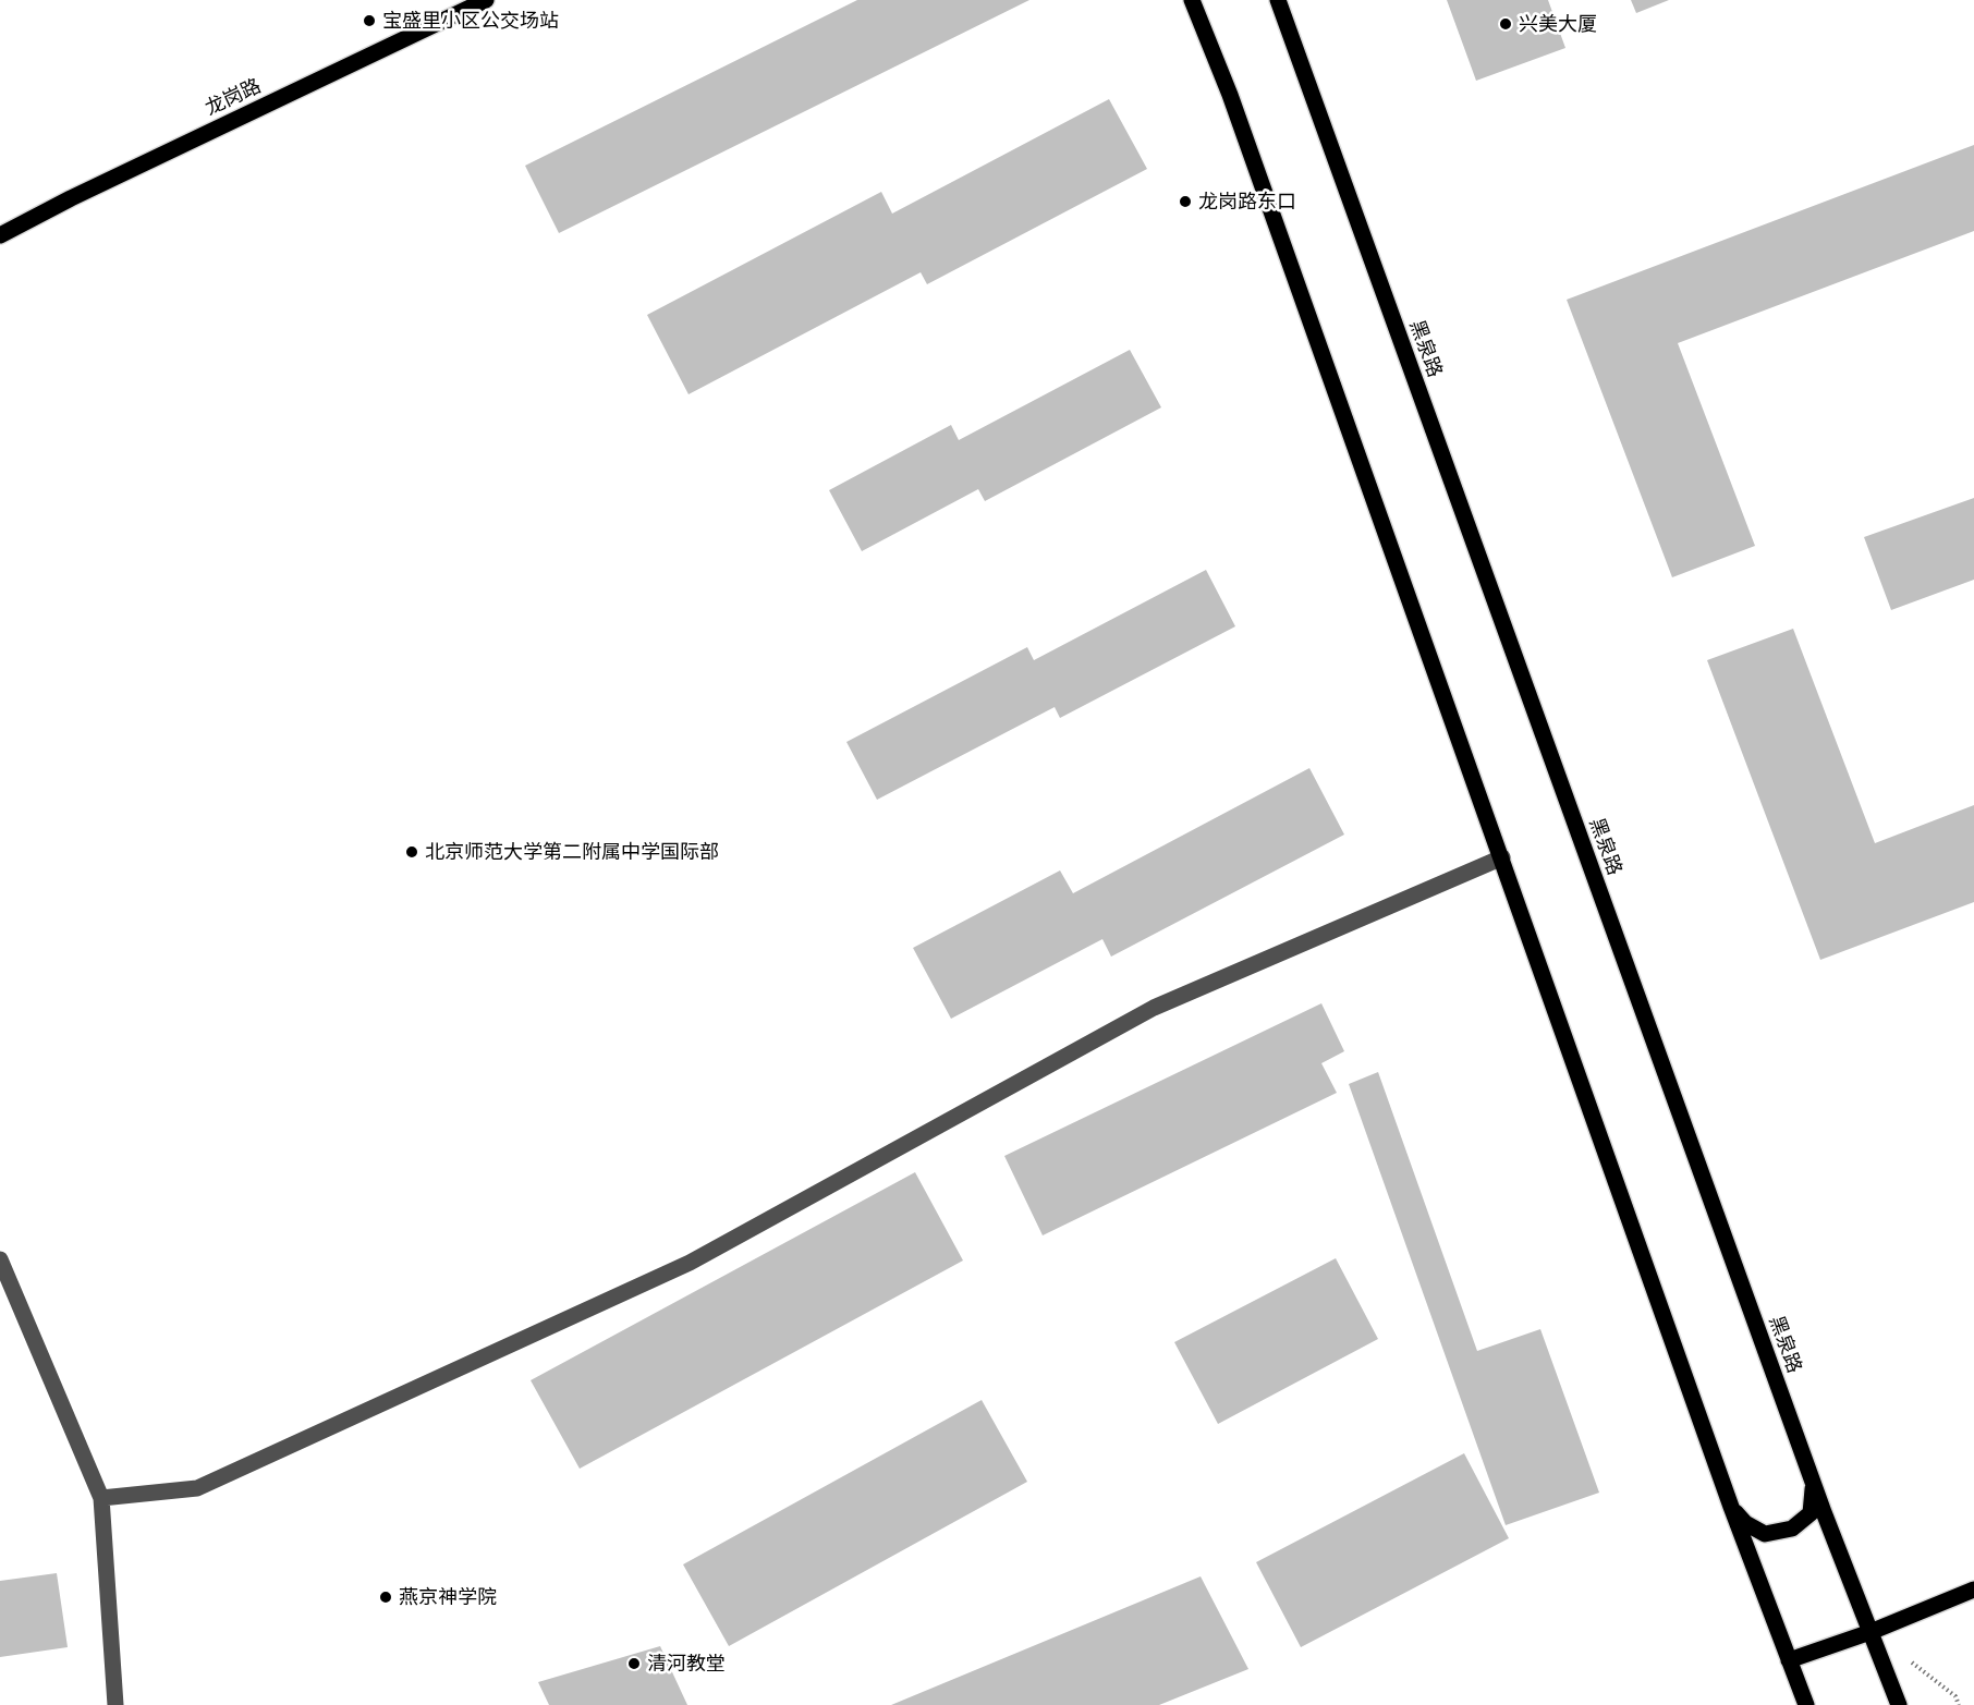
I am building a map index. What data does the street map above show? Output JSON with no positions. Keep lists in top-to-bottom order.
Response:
{
  "streets": {
    "main road": ["龙岗路", "黑泉路"]
  },
  "places": [
    "宝盛里小区公交场站",
    "兴美大厦",
    "龙岗路东口",
    "北京师范大学第二附属中学国际部",
    "燕京神学院",
    "清河教堂"
  ]
}
